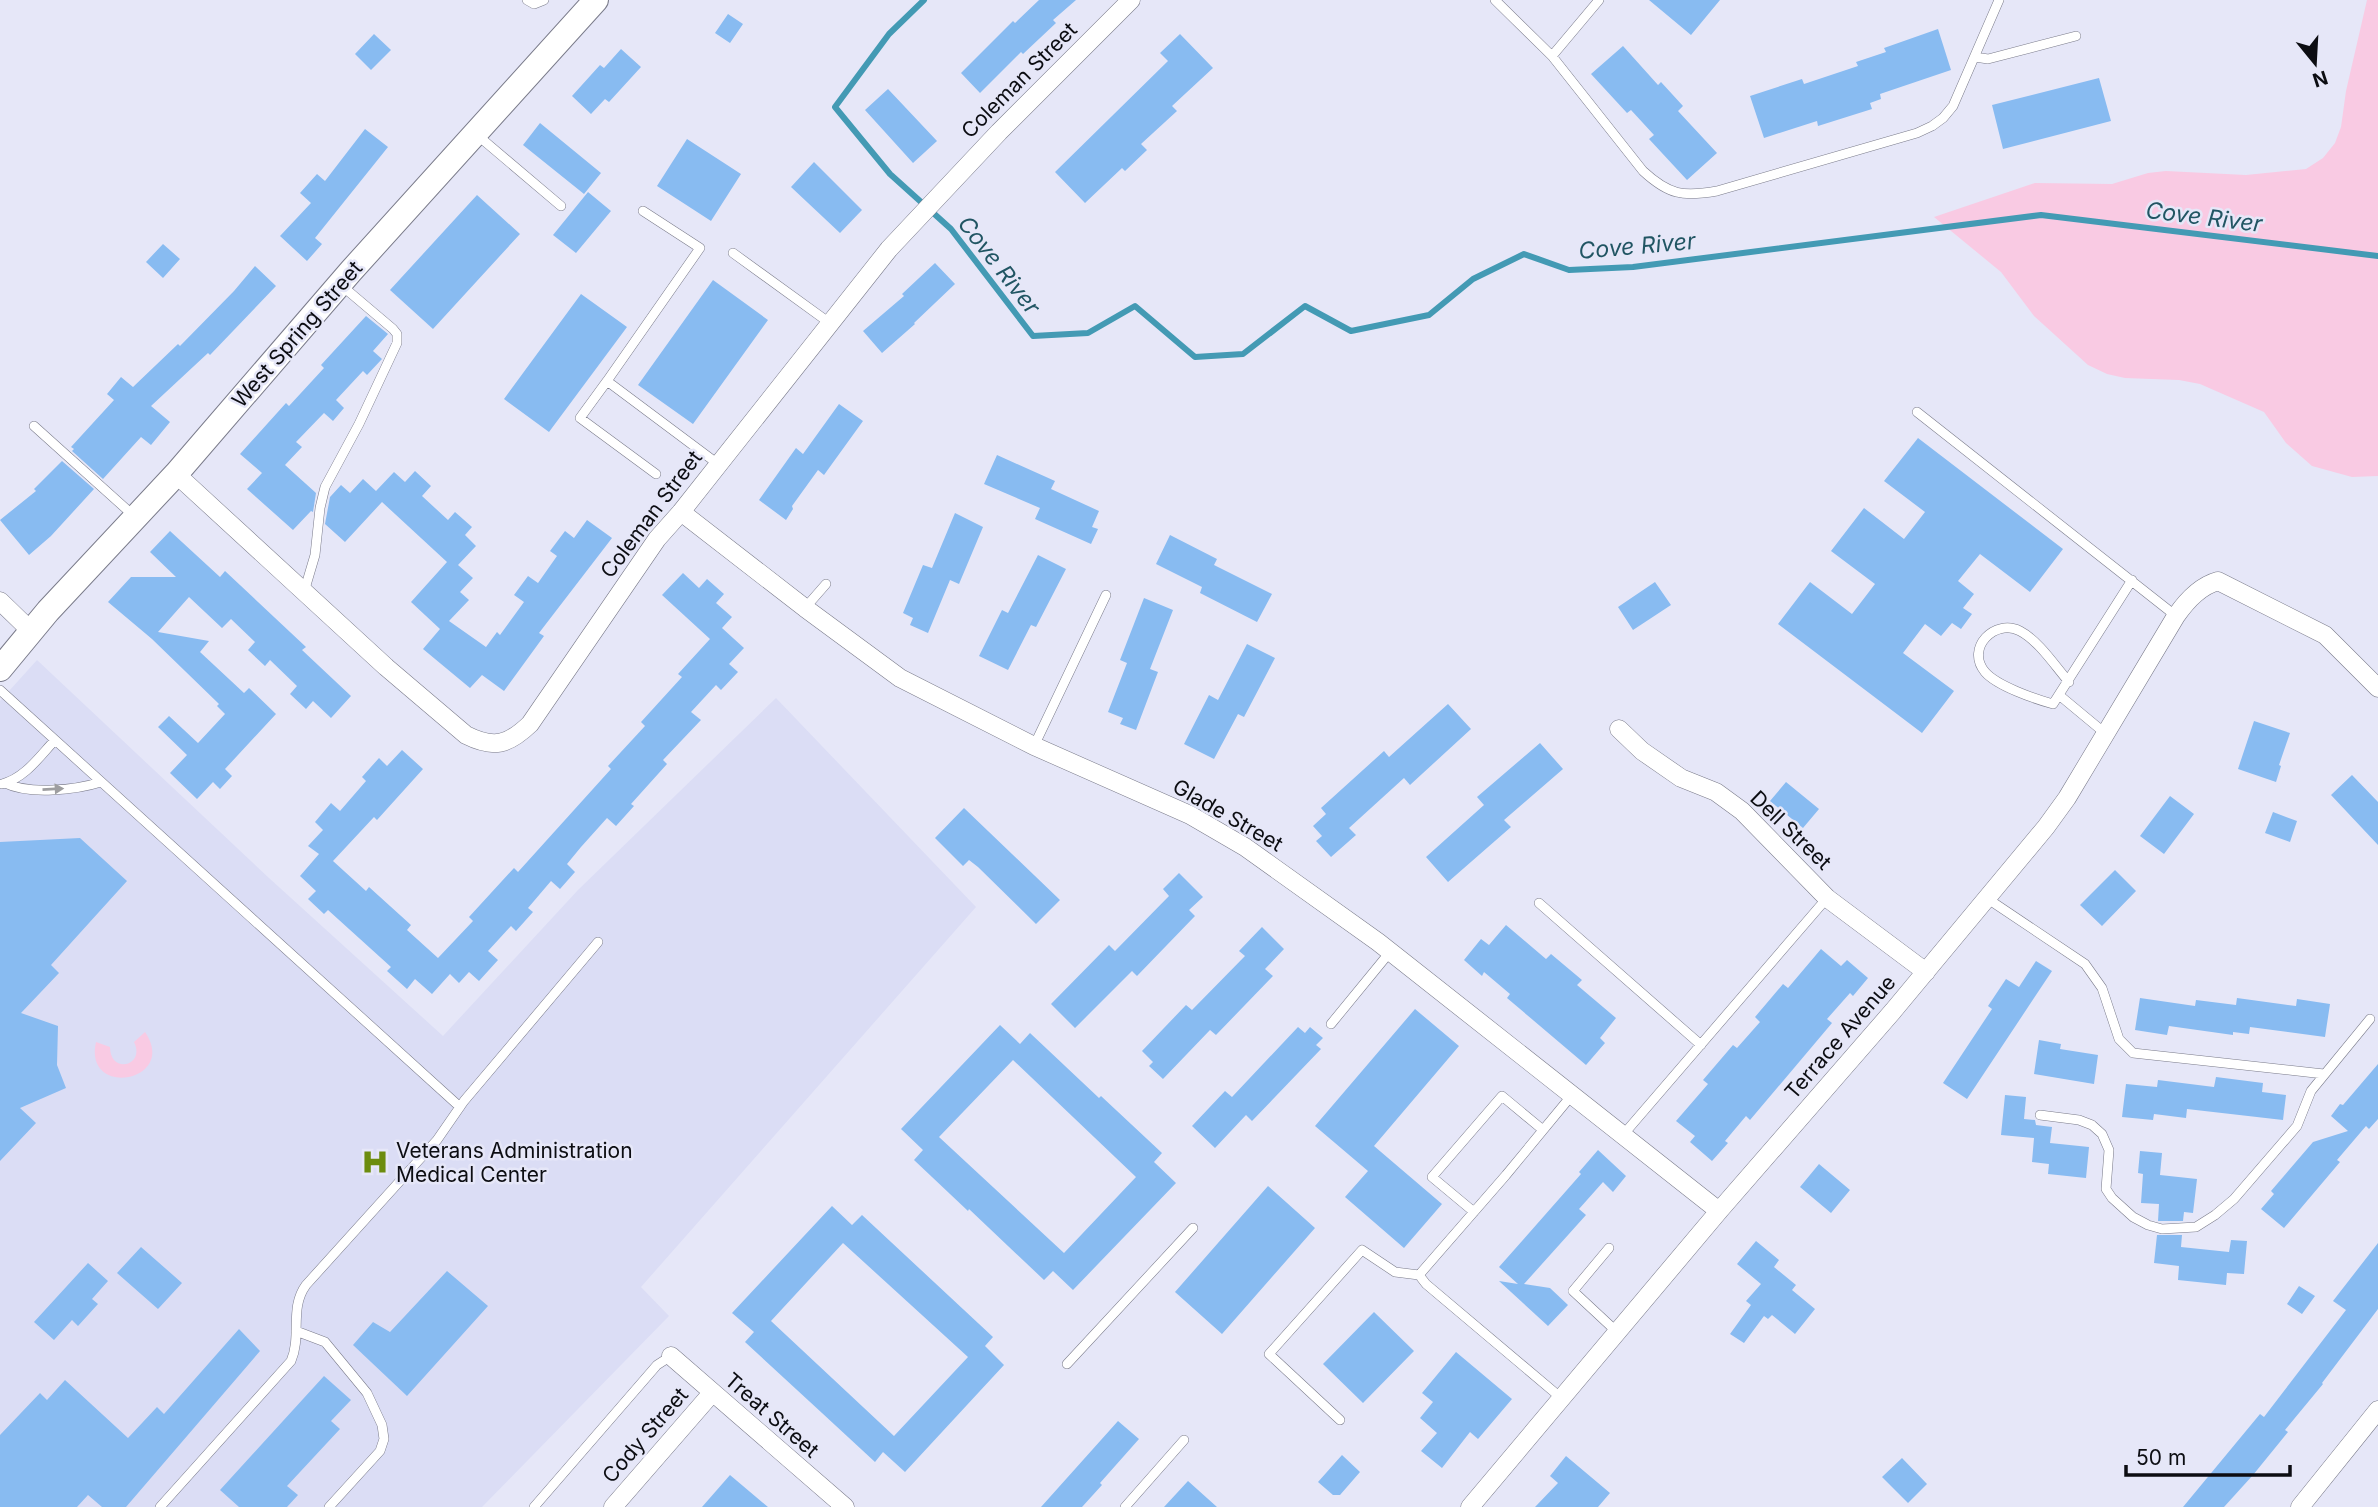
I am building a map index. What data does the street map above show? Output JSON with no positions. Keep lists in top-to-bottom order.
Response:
{
  "streets": {
    "main road": ["West Spring Street"],
    "street": [
      "Coleman Street",
      "Glade Street",
      "Dell Street",
      "Terrace Avenue",
      "Treat Street",
      "Cody Street"
    ]
  },
  "crossings": [
    ["Coleman Street", "West Spring Street"],
    ["Coleman Street", "Glade Street"],
    ["Glade Street", "Terrace Avenue"],
    ["Dell Street", "Terrace Avenue"],
    ["Treat Street", "Cody Street"]
  ],
  "water": ["Cove River"],
  "places": {
    "hospital": ["Veterans Administration Medical Center"]
  },
  "scale_bar": "50 m",
  "north": "bottom"
}
